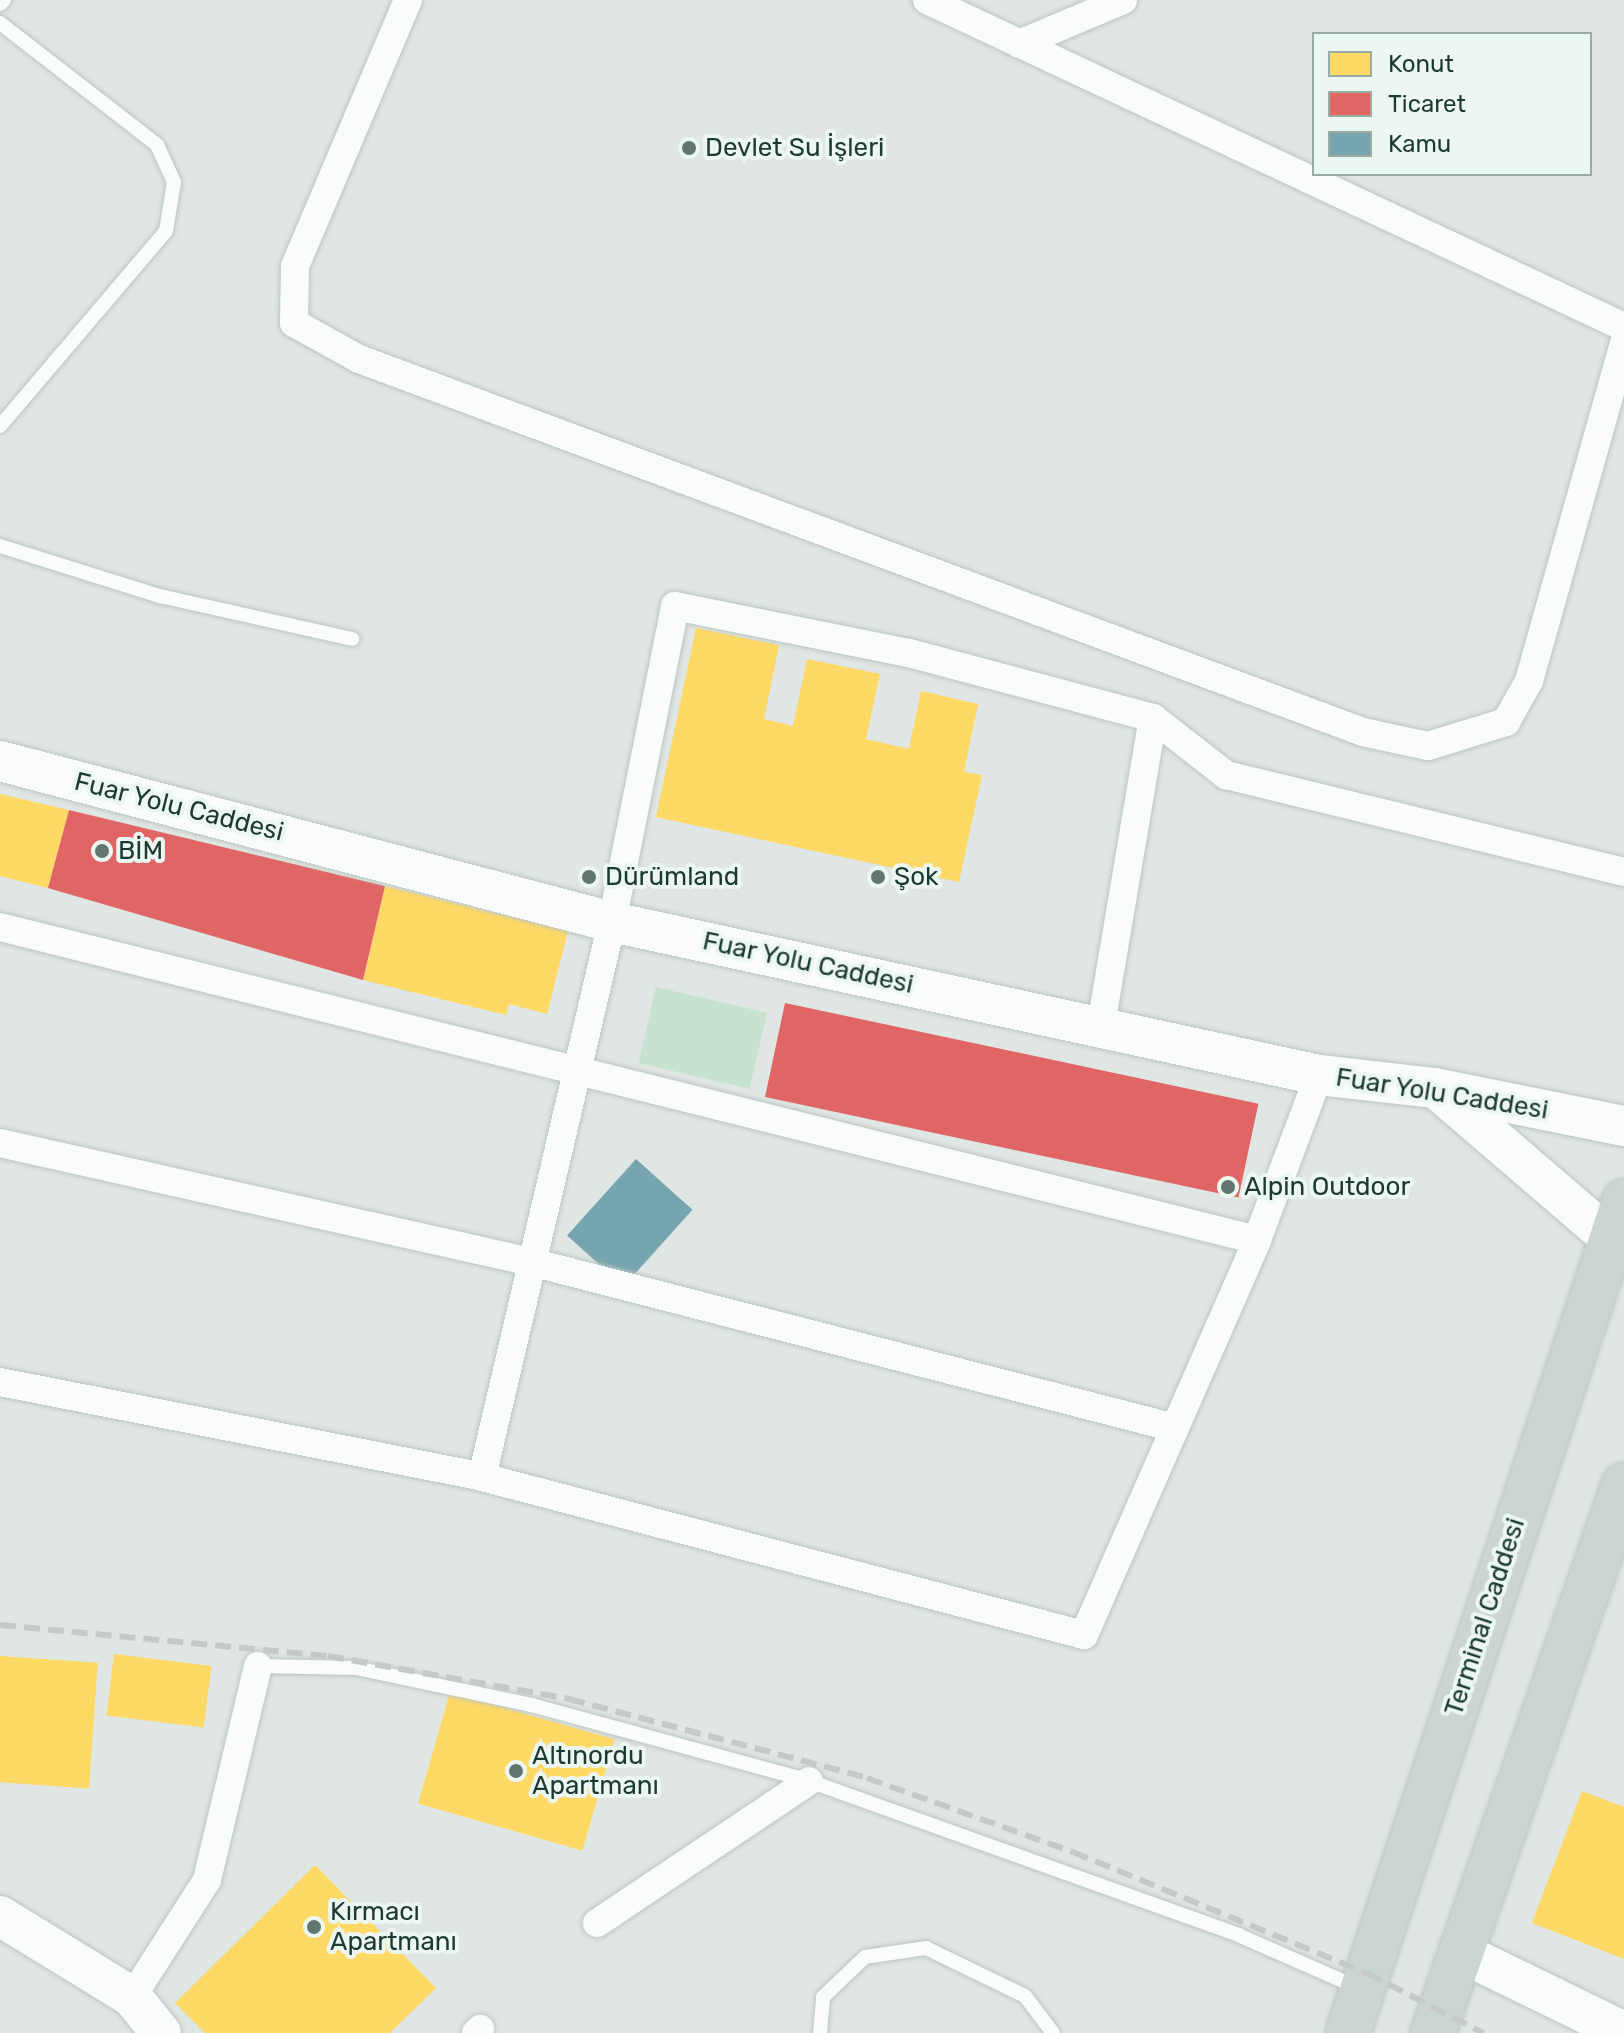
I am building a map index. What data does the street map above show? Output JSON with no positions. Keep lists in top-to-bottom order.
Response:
{
  "streets": {
    "main road": ["Fuar Yolu Caddesi", "Terminal Caddesi"]
  },
  "places": [
    "Devlet Su İşleri",
    "BİM",
    "Dürümland",
    "Şok",
    "Alpin Outdoor",
    "Altınordu Apartmanı",
    "Kırmacı Apartmanı"
  ],
  "legend": ["Konut", "Ticaret", "Kamu"]
}
